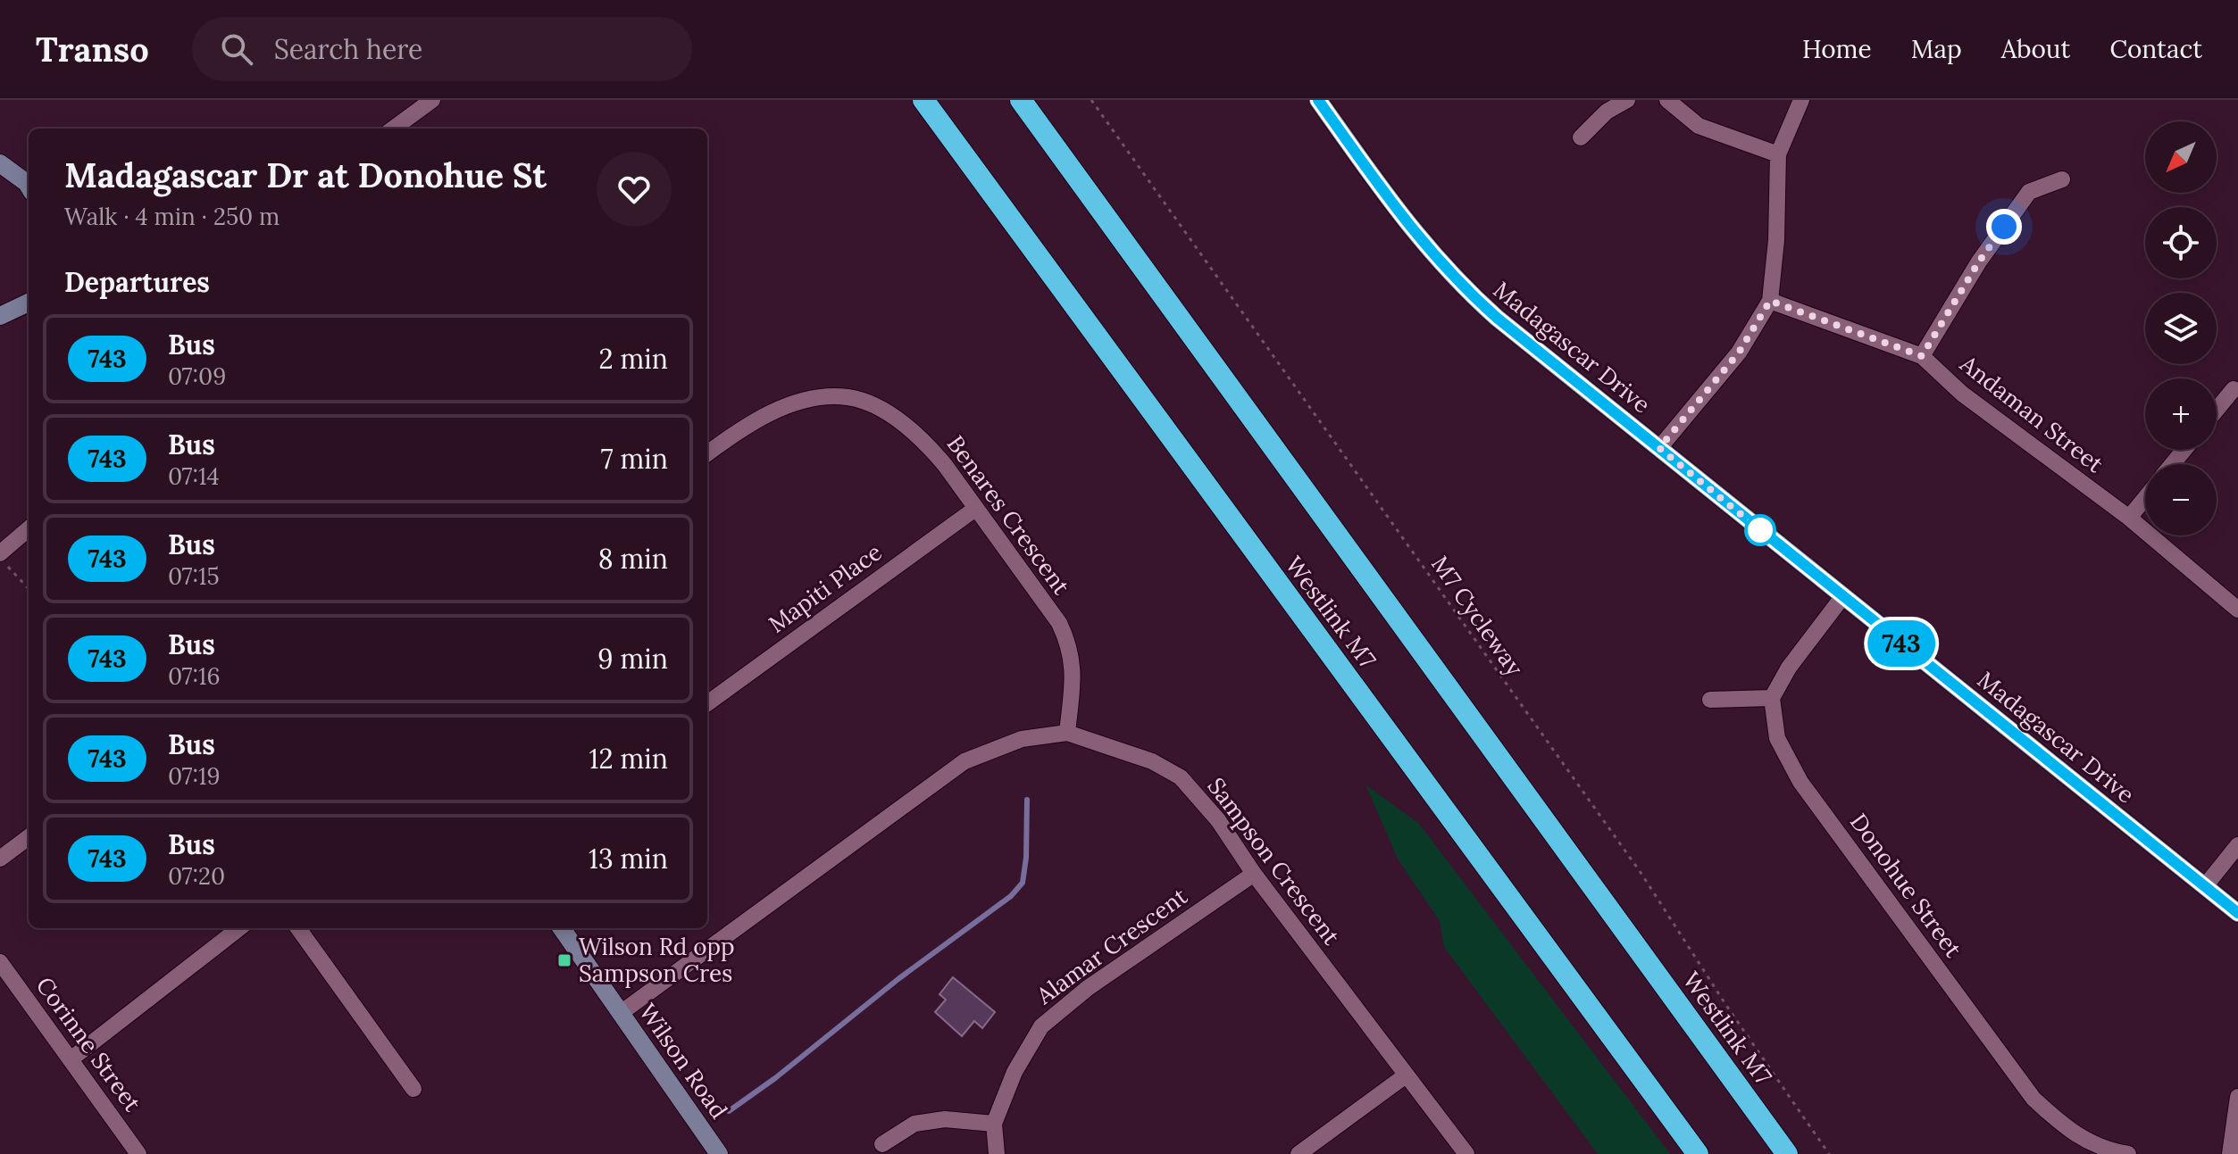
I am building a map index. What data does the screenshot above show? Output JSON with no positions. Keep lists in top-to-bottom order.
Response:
{
  "streets": {
    "highway": ["Westlink M7"],
    "street": [
      "Madagascar Drive",
      "Andaman Street",
      "Benares Crescent",
      "Mapiti Place",
      "Sampson Crescent",
      "Donohue Street",
      "Alamar Crescent",
      "Corinne Street",
      "Wilson Road"
    ],
    "path": ["M7 Cycleway"]
  },
  "crossings": [
    ["Benares Crescent", "Mapiti Place"],
    ["Benares Crescent", "Sampson Crescent"],
    ["Sampson Crescent", "Alamar Crescent"],
    ["Sampson Crescent", "Wilson Road"]
  ],
  "places": {
    "transit": ["Wilson Rd opp Sampson Cres"]
  },
  "lines": ["bus line 743"],
  "north": "bottom left",
  "page": {
    "header": "Transo",
    "search": "Search here",
    "nav": [
      "Home",
      "Map",
      "About",
      "Contact"
    ],
    "on_map": "743",
    "map_buttons": ["+", "−"],
    "heading": [
      ["Madagascar Dr at Donohue St", "Walk · 4 min · 250 m"],
      "Departures"
    ],
    "list": [
      {
        "mark": "743",
        "name": "Bus",
        "note": "07:09",
        "value": "2 min"
      },
      {
        "mark": "743",
        "name": "Bus",
        "note": "07:14",
        "value": "7 min"
      },
      {
        "mark": "743",
        "name": "Bus",
        "note": "07:15",
        "value": "8 min"
      },
      {
        "mark": "743",
        "name": "Bus",
        "note": "07:16",
        "value": "9 min"
      },
      {
        "mark": "743",
        "name": "Bus",
        "note": "07:19",
        "value": "12 min"
      },
      {
        "mark": "743",
        "name": "Bus",
        "note": "07:20",
        "value": "13 min"
      }
    ]
  }
}
